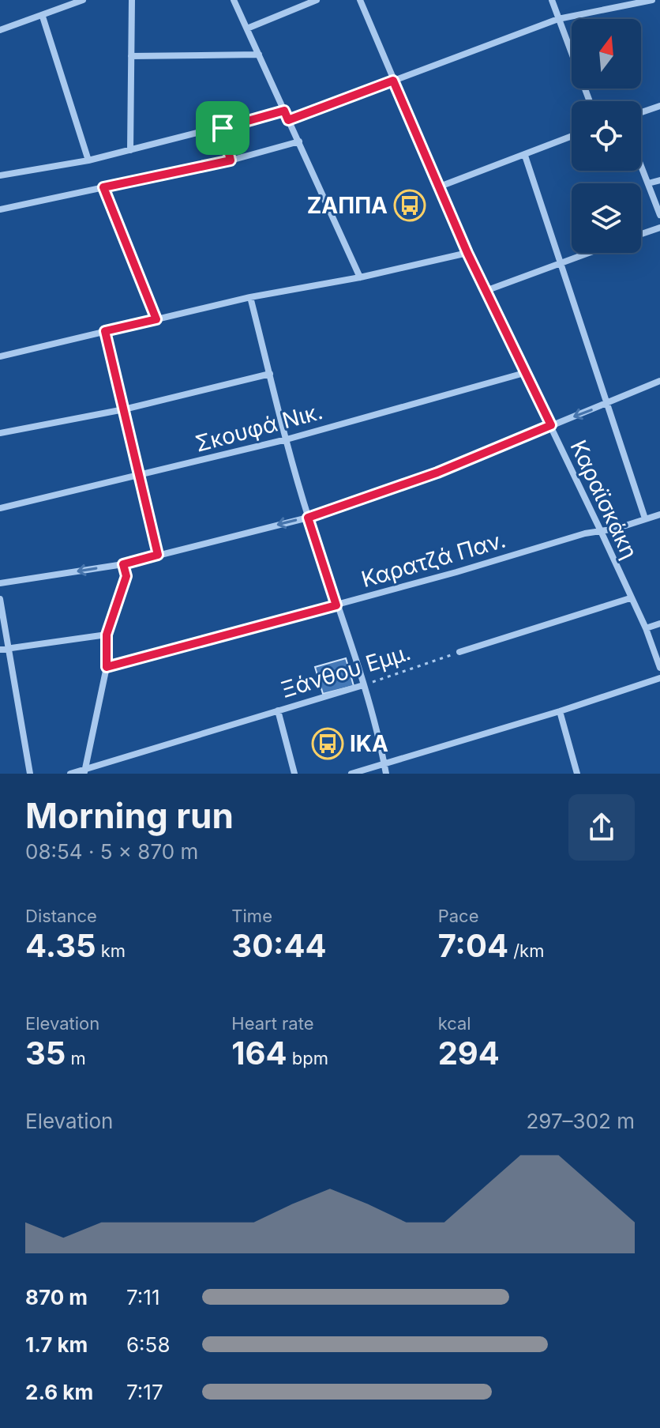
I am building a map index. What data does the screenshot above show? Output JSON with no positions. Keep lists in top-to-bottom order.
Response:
{
  "streets": {
    "street": [
      "Σκουφά Νικ.",
      "Καραϊσκάκη",
      "Καρατζά Παν.",
      "Ξάνθου Εμμ."
    ]
  },
  "crossings": [
    ["Σκουφά Νικ.", "Καραϊσκάκη"],
    ["Καραϊσκάκη", "Καρατζά Παν."]
  ],
  "places": {
    "bus stop": ["ΖΑΠΠΑ", "ΙΚΑ"]
  },
  "north": "top",
  "page": {
    "heading": ["Morning run", "08:54 · 5 × 870 m"],
    "stats": [
      ["Distance", "4.35 km"],
      ["Time", "30:44"],
      ["Pace", "7:04 /km"],
      ["Elevation", "35 m"],
      ["Heart rate", "164 bpm"],
      ["kcal", "294"]
    ],
    "chart": ["Elevation", "297–302 m"],
    "list": [
      {
        "name": "870 m",
        "note": "7:11"
      },
      {
        "name": "1.7 km",
        "note": "6:58"
      },
      {
        "name": "2.6 km",
        "note": "7:17"
      }
    ]
  }
}
